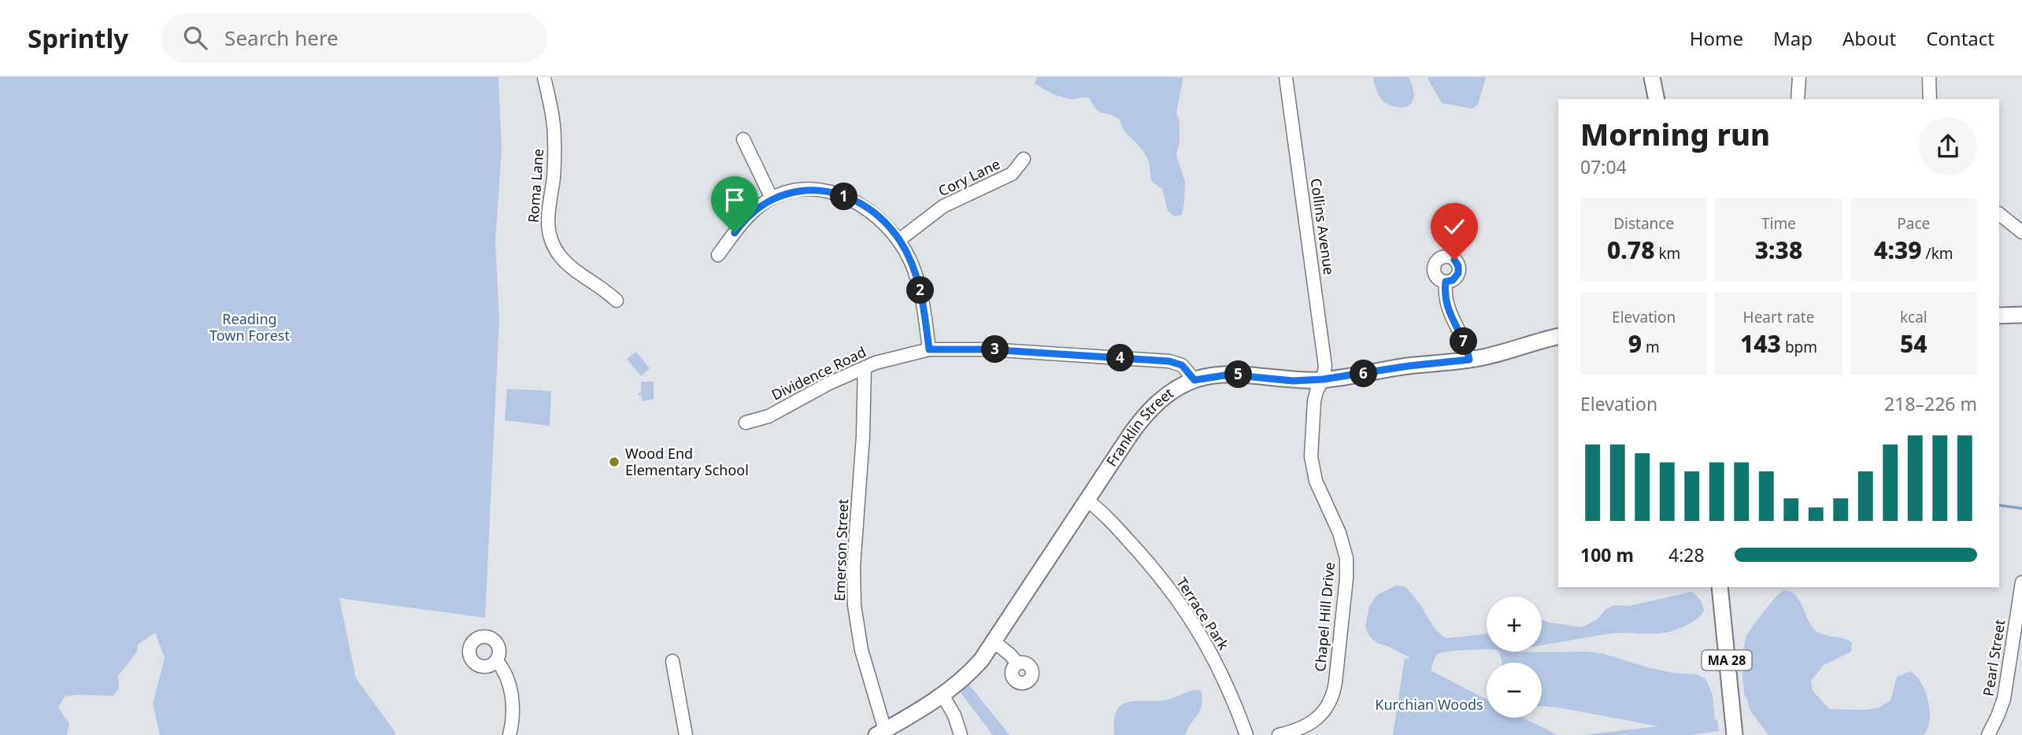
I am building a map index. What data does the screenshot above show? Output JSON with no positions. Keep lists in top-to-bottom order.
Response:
{
  "streets": {
    "main road": ["Franklin Street", "MA 28"],
    "street": [
      "Cory Lane",
      "Roma Lane",
      "Collins Avenue",
      "Dividence Road",
      "Emerson Street",
      "Terrace Park",
      "Chapel Hill Drive",
      "Pearl Street"
    ]
  },
  "crossings": [
    ["Collins Avenue", "Franklin Street"],
    ["Collins Avenue", "Chapel Hill Drive"],
    ["Dividence Road", "Franklin Street"],
    ["Dividence Road", "Emerson Street"],
    ["Franklin Street", "Emerson Street"],
    ["Franklin Street", "Terrace Park"],
    ["Franklin Street", "Chapel Hill Drive"]
  ],
  "parks": ["Reading Town Forest", "Kurchian Woods"],
  "places": ["Wood End Elementary School"],
  "page": {
    "header": "Sprintly",
    "search": "Search here",
    "nav": [
      "Home",
      "Map",
      "About",
      "Contact"
    ],
    "heading": ["Morning run", "07:04"],
    "pins": [
      "1",
      "2",
      "7",
      "3",
      "4",
      "6",
      "5"
    ],
    "stats": [
      ["Distance", "0.78 km"],
      ["Time", "3:38"],
      ["Pace", "4:39 /km"],
      ["Elevation", "9 m"],
      ["Heart rate", "143 bpm"],
      ["kcal", "54"]
    ],
    "chart": ["Elevation", "218–226 m"],
    "list": [
      {
        "name": "100 m",
        "note": "4:28"
      }
    ],
    "map_buttons": ["+", "−"]
  }
}
